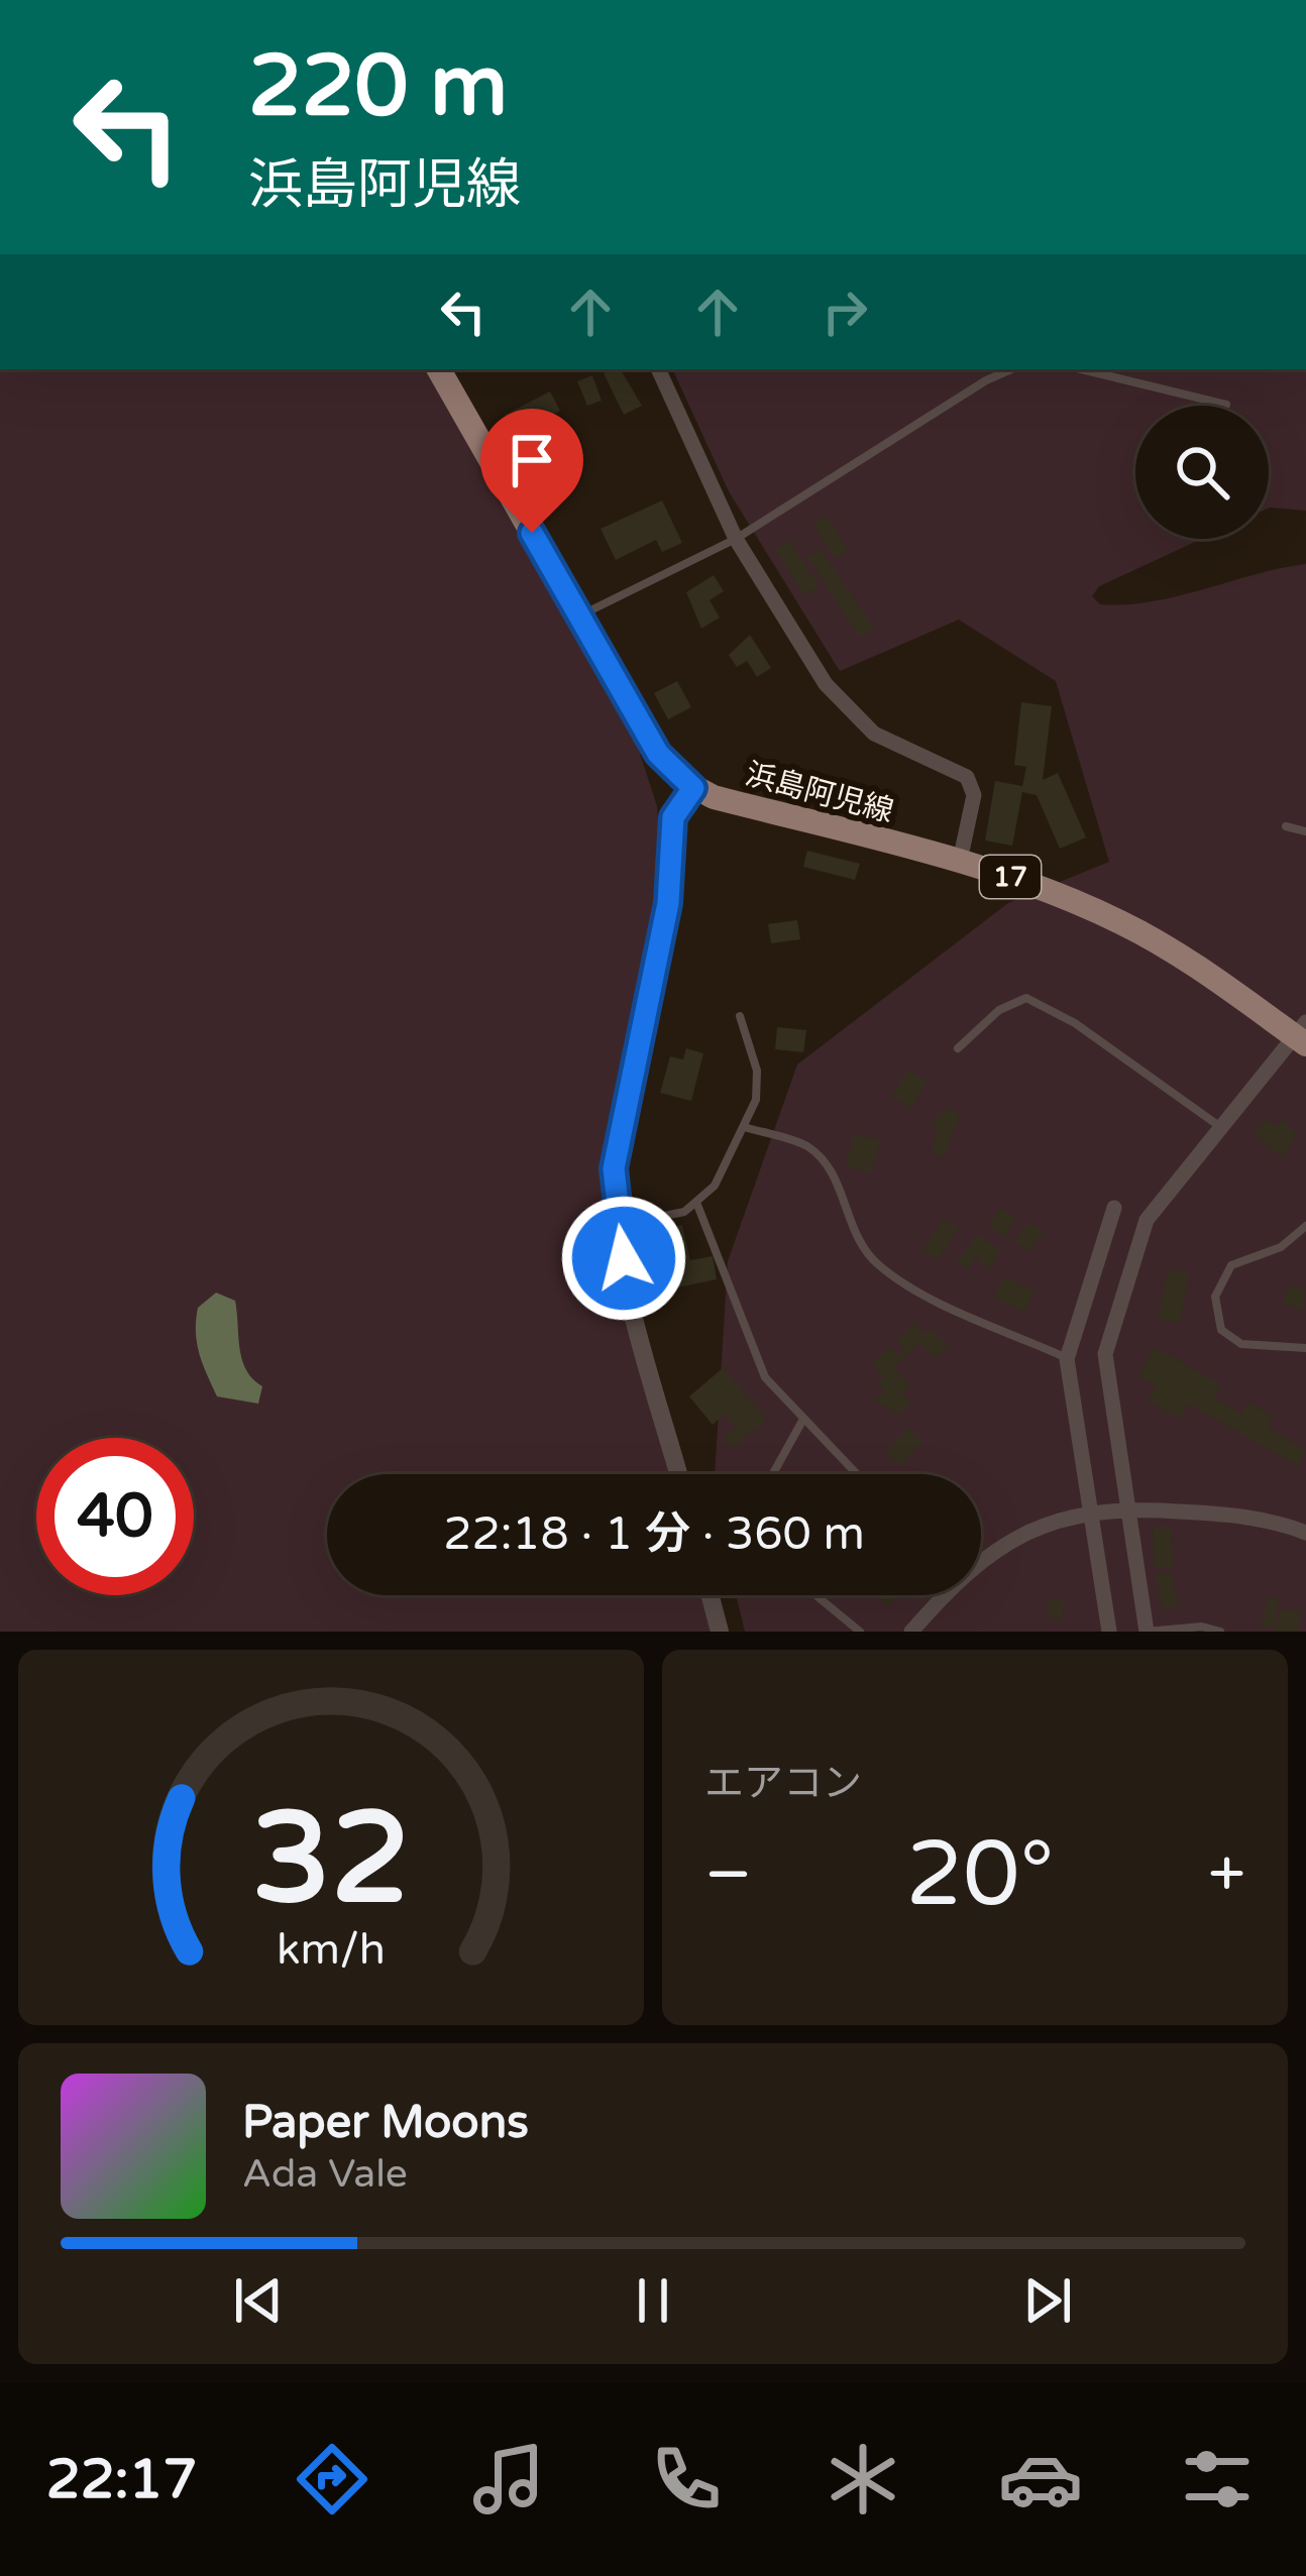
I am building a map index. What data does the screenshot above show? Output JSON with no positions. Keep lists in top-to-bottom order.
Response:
{
  "streets": {
    "main road": ["浜島阿児線", "17"]
  },
  "page": {
    "turn": ["220 m", "浜島阿児線"],
    "limit": "40",
    "trip": "22:18 · 1 分 · 360 m",
    "tile": "エアコン",
    "heat": ["−", "20°", "+"],
    "song": ["Paper Moons", "Ada Vale"],
    "tabs": "22:17",
    "gauge": ["32", "km/h"]
  }
}
